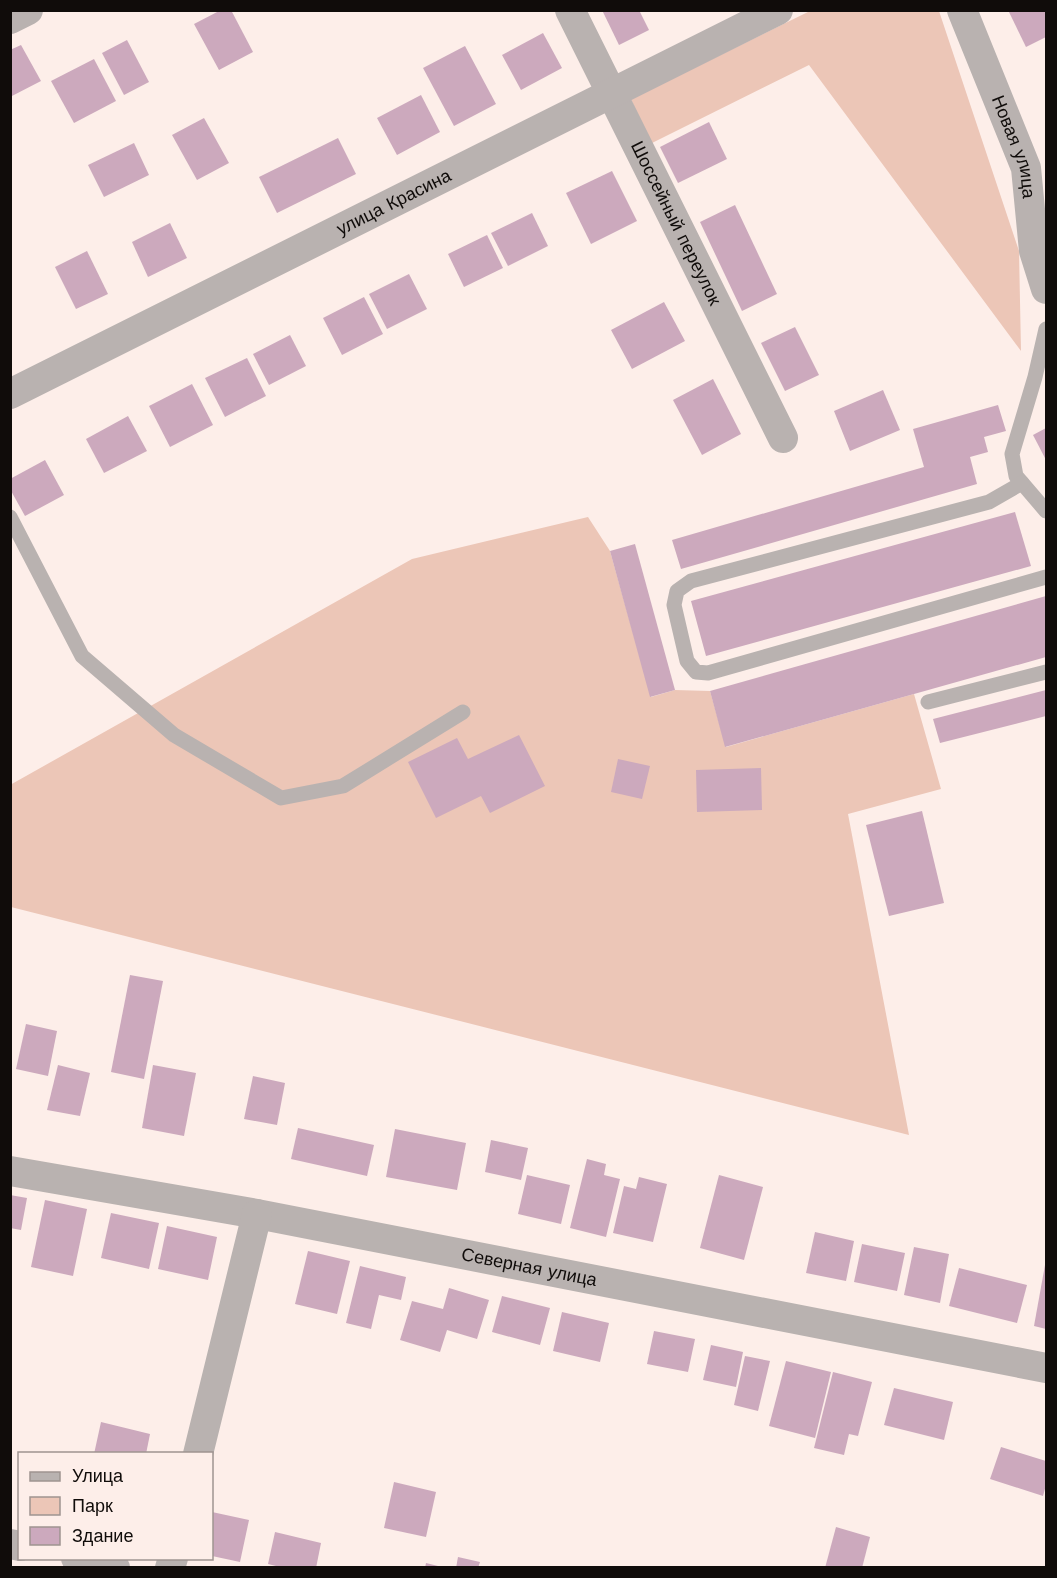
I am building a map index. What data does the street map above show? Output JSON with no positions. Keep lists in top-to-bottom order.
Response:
{
  "streets": {
    "street": [
      "Новая улица",
      "улица Красина",
      "Шоссейный переулок",
      "Северная улица"
    ]
  },
  "crossings": [
    ["улица Красина", "Шоссейный переулок"]
  ],
  "legend": ["Улица", "Парк", "Здание"]
}
